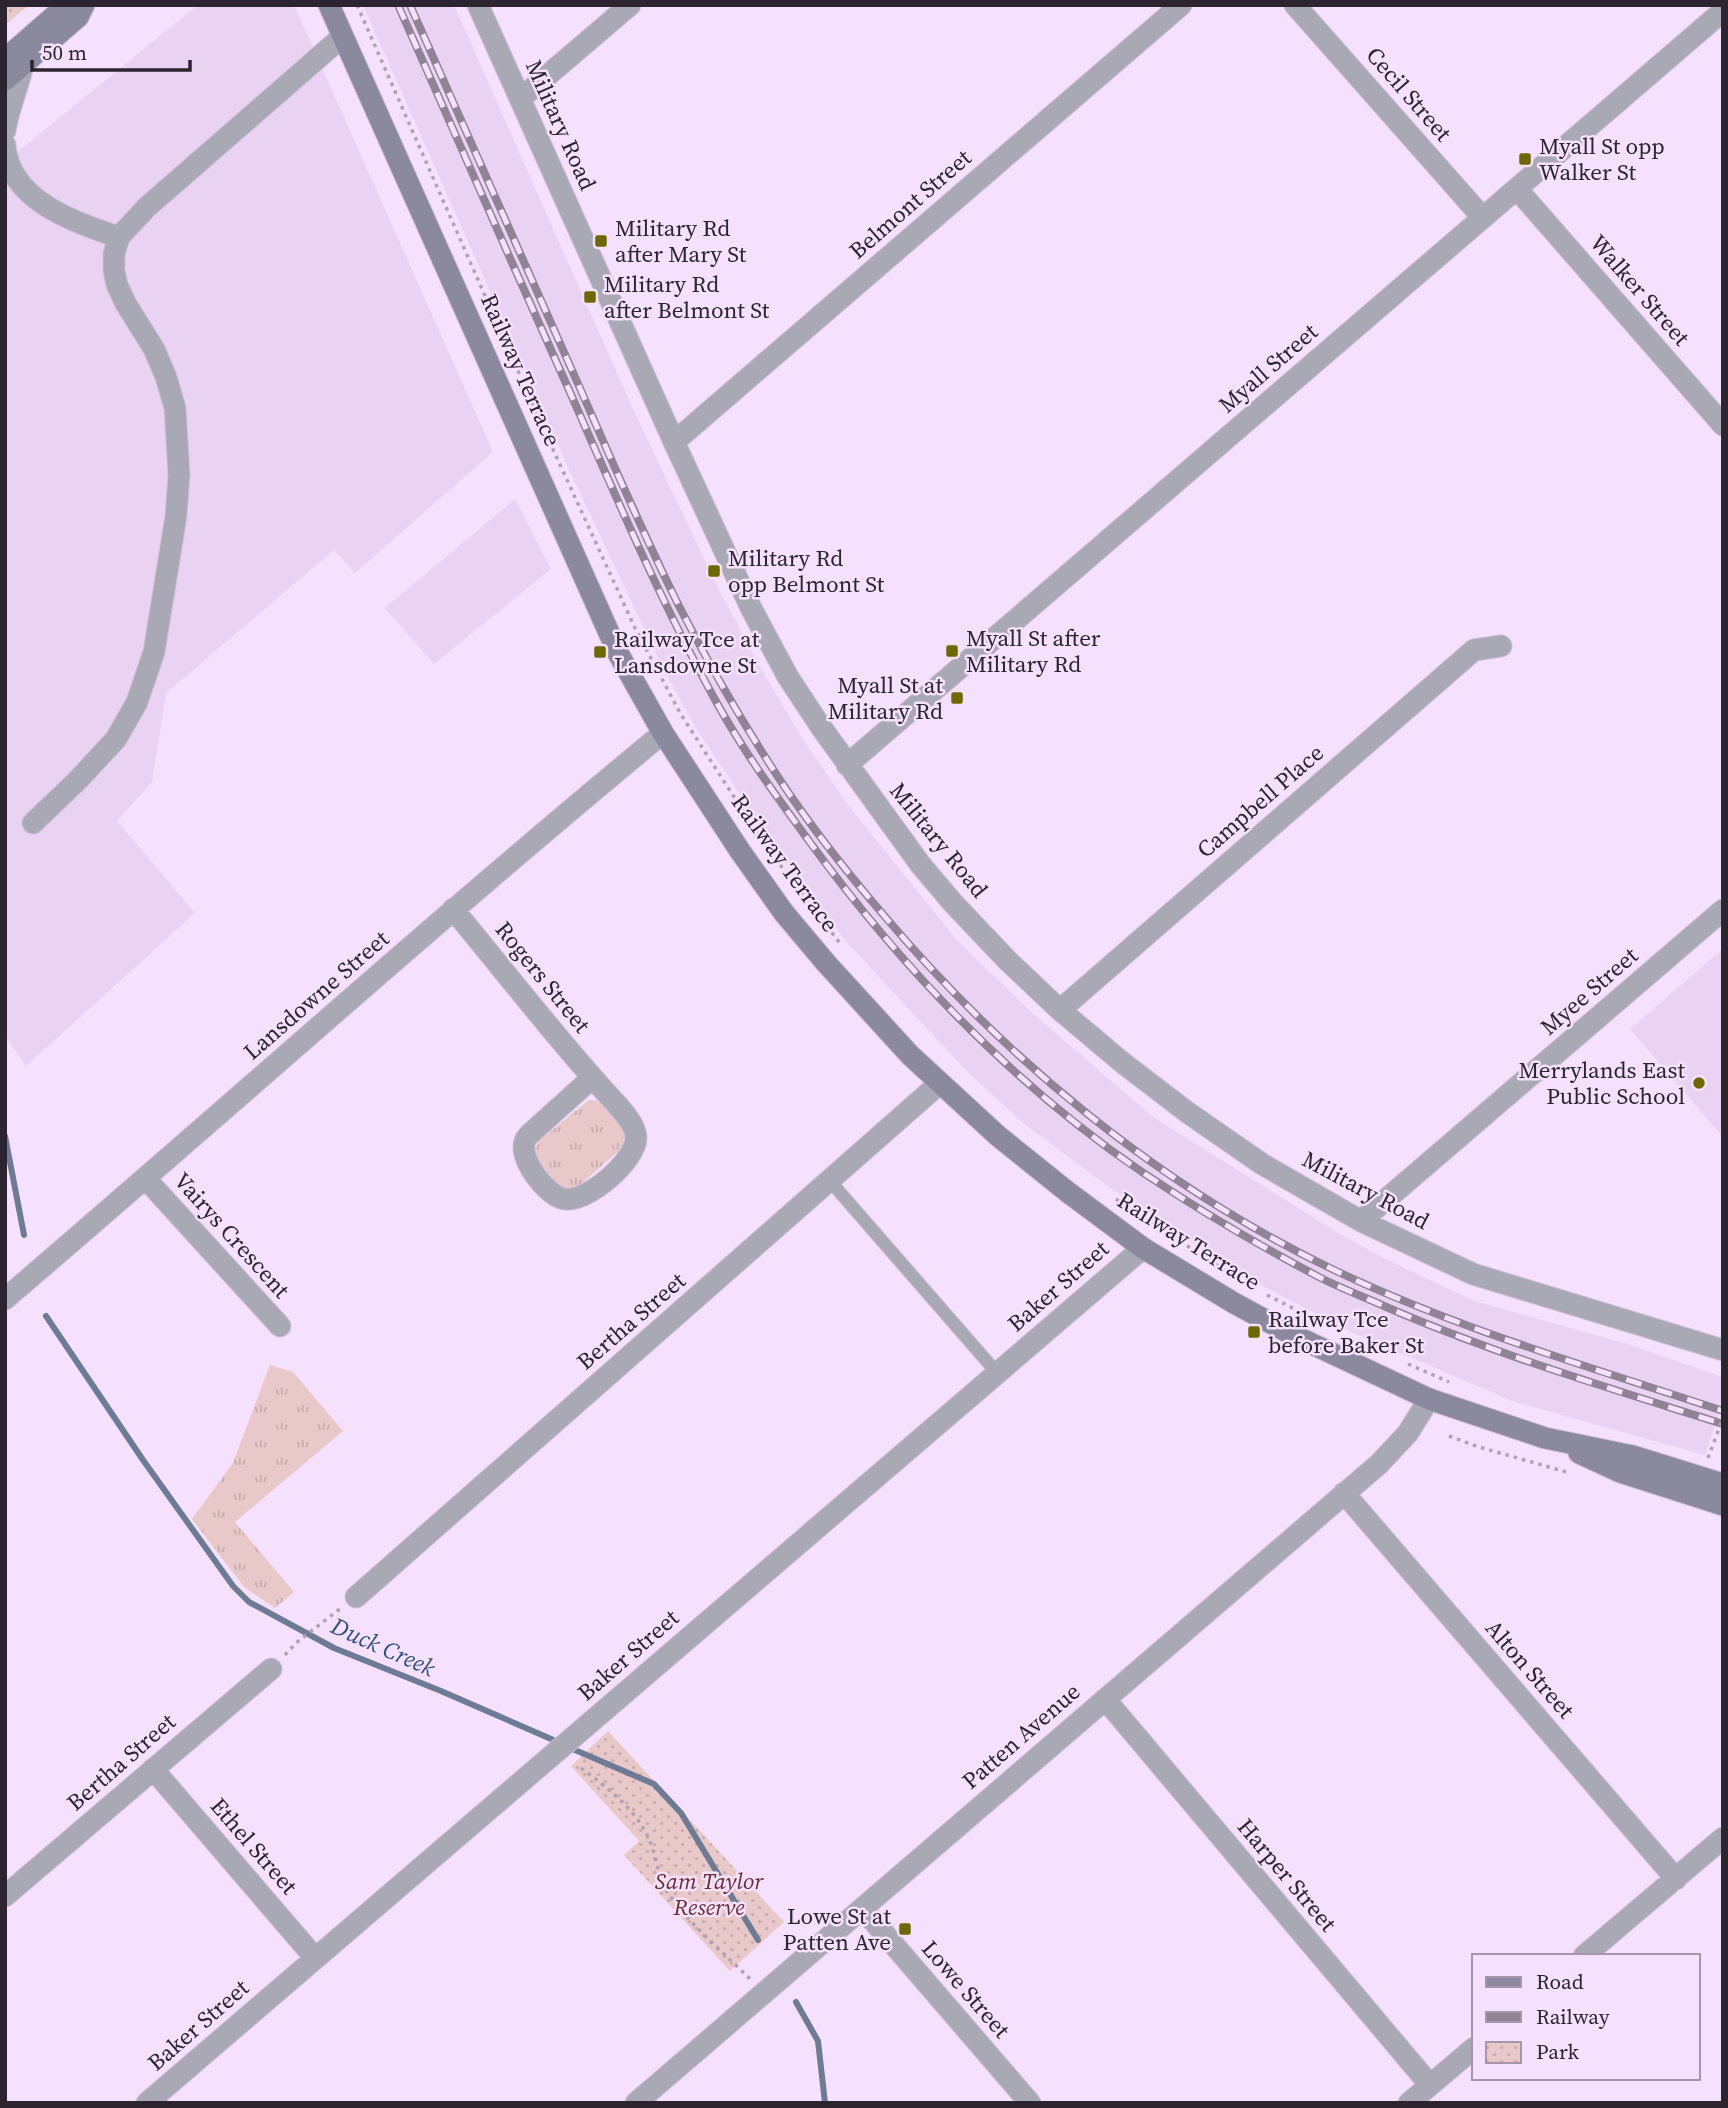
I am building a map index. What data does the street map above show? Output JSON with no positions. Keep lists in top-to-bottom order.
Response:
{
  "streets": {
    "main road": ["Railway Terrace"],
    "street": [
      "Cecil Street",
      "Military Road",
      "Belmont Street",
      "Walker Street",
      "Myall Street",
      "Campbell Place",
      "Rogers Street",
      "Myee Street",
      "Lansdowne Street",
      "Vairys Crescent",
      "Baker Street",
      "Bertha Street",
      "Alton Street",
      "Patten Avenue",
      "Ethel Street",
      "Harper Street",
      "Lowe Street"
    ]
  },
  "crossings": [
    ["Cecil Street", "Myall Street"],
    ["Military Road", "Belmont Street"],
    ["Military Road", "Myall Street"],
    ["Military Road", "Campbell Place"],
    ["Military Road", "Myee Street"],
    ["Walker Street", "Myall Street"],
    ["Railway Terrace", "Lansdowne Street"],
    ["Railway Terrace", "Baker Street"],
    ["Railway Terrace", "Bertha Street"],
    ["Railway Terrace", "Patten Avenue"],
    ["Rogers Street", "Lansdowne Street"],
    ["Lansdowne Street", "Vairys Crescent"],
    ["Baker Street", "Ethel Street"],
    ["Bertha Street", "Ethel Street"],
    ["Alton Street", "Patten Avenue"],
    ["Patten Avenue", "Harper Street"],
    ["Patten Avenue", "Lowe Street"]
  ],
  "water": ["Duck Creek"],
  "parks": ["Sam Taylor Reserve"],
  "places": {
    "transit": [
      "Myall St opp Walker St",
      "Military Rd after Mary St",
      "Military Rd after Belmont St",
      "Military Rd opp Belmont St",
      "Myall St after Military Rd",
      "Railway Tce at Lansdowne St",
      "Myall St at Military Rd",
      "Railway Tce before Baker St",
      "Lowe St at Patten Ave"
    ],
    "other": ["Merrylands East Public School"]
  },
  "legend": ["Road", "Railway", "Park"],
  "scale_bar": "50 m"
}
